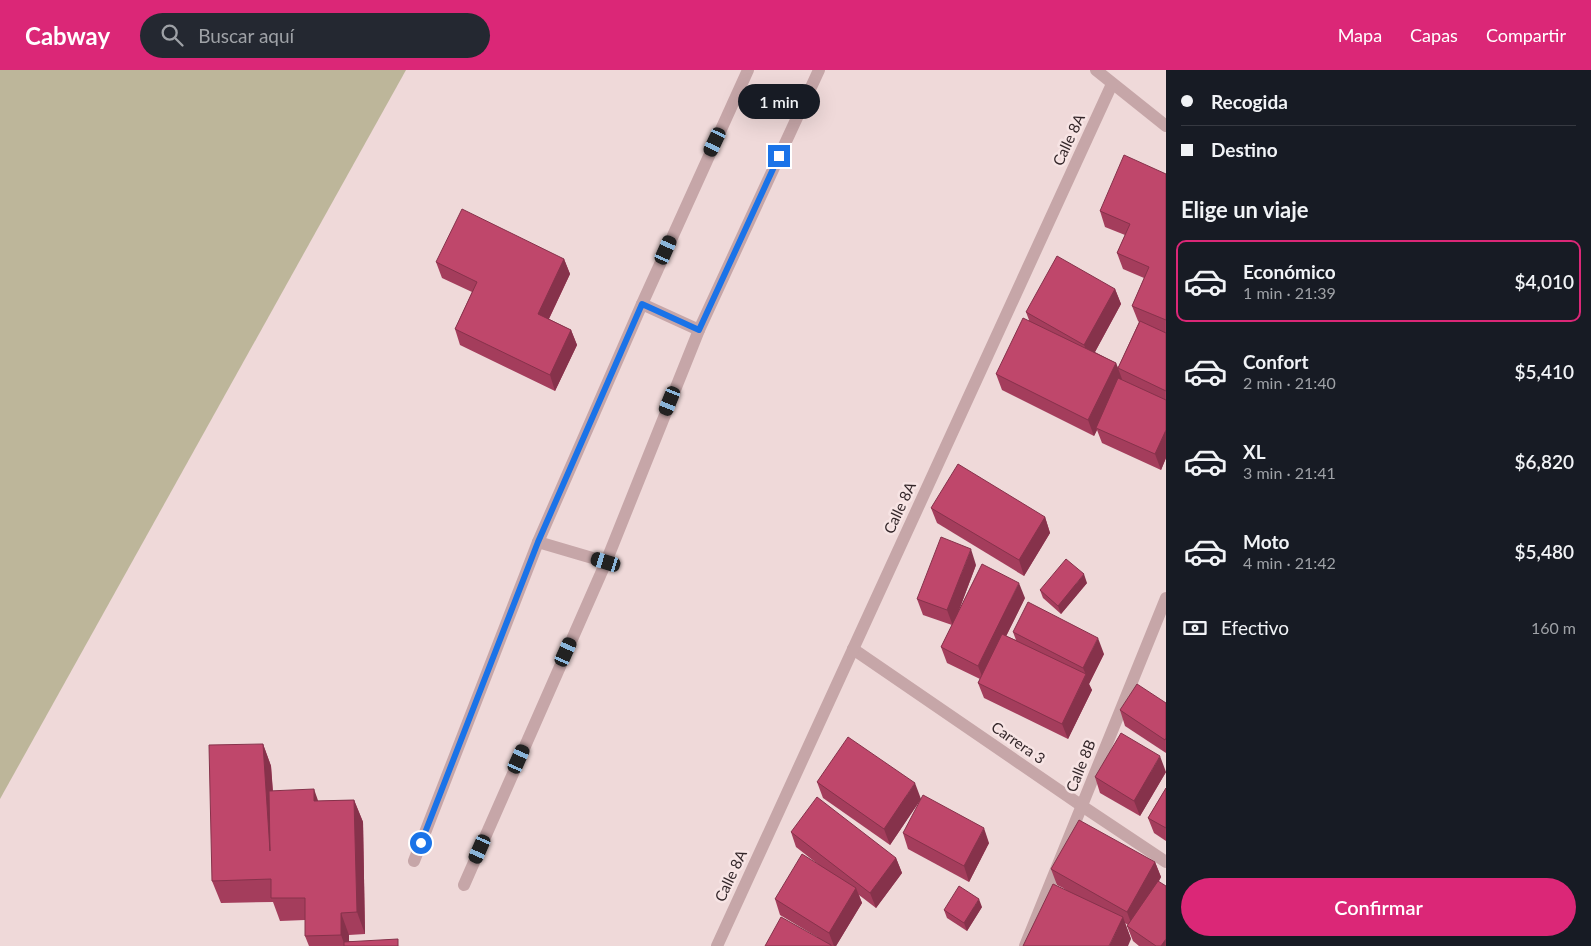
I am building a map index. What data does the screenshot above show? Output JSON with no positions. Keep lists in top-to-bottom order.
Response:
{
  "streets": {
    "street": ["Calle 8A", "Carrera 3", "Calle 8B"]
  },
  "crossings": [
    ["Calle 8A", "Carrera 3"],
    ["Carrera 3", "Calle 8B"]
  ],
  "page": {
    "header": "Cabway",
    "search": "Buscar aquí",
    "nav": ["Mapa", "Capas", "Compartir"],
    "banner": ["Recogida", "Destino"],
    "bubble": "1 min",
    "heading": "Elige un viaje",
    "list": [
      {
        "name": "Económico",
        "note": "1 min · 21:39",
        "value": "$4,010"
      },
      {
        "name": "Confort",
        "note": "2 min · 21:40",
        "value": "$5,410"
      },
      {
        "name": "XL",
        "note": "3 min · 21:41",
        "value": "$6,820"
      },
      {
        "name": "Moto",
        "note": "4 min · 21:42",
        "value": "$5,480"
      }
    ],
    "pay": ["Efectivo", "160 m"],
    "buttons": "Confirmar"
  }
}
